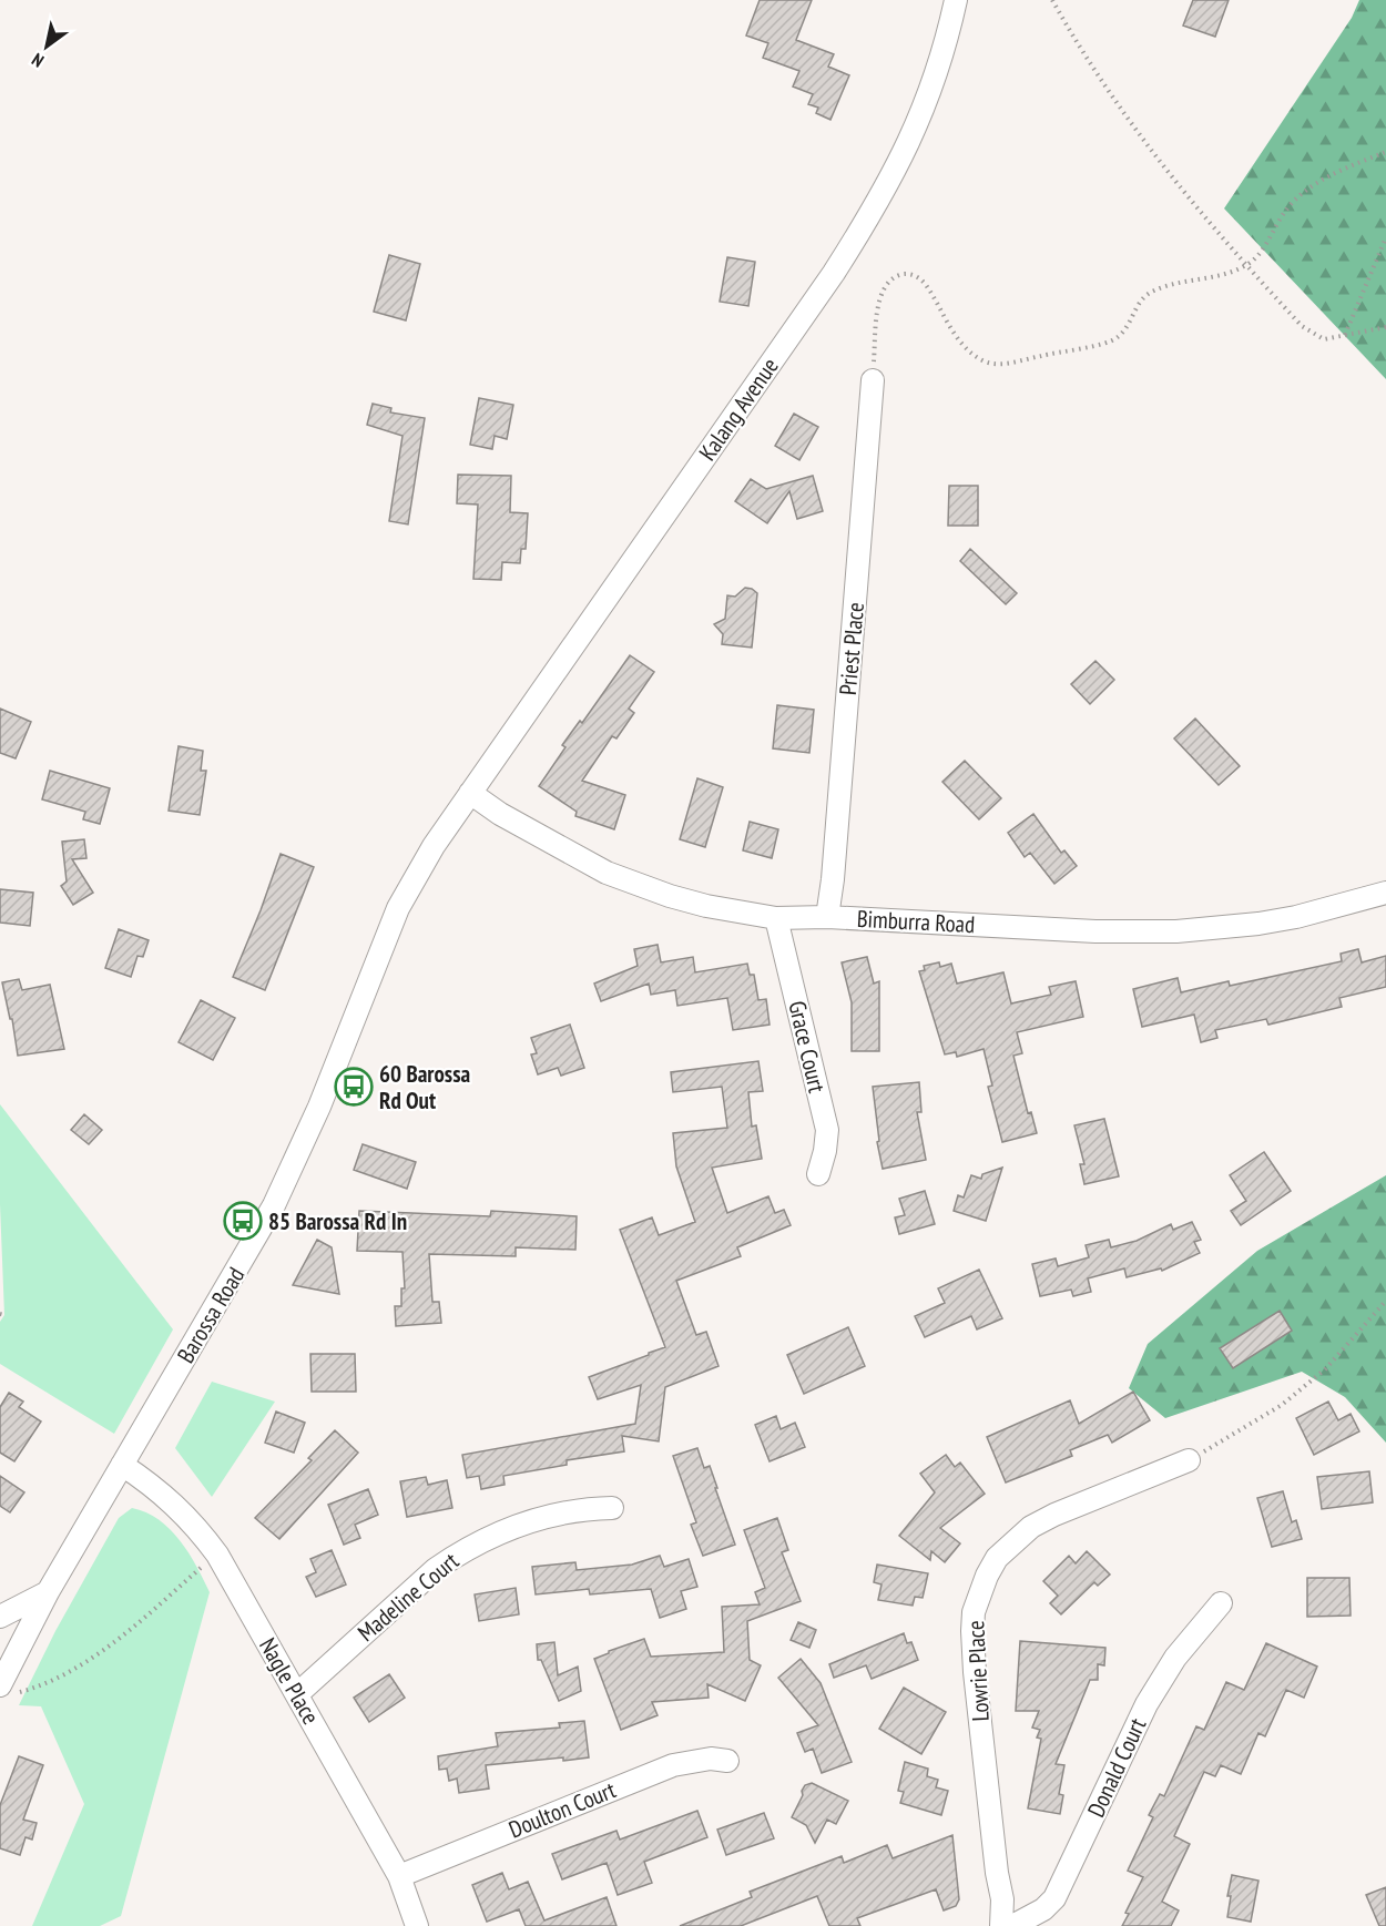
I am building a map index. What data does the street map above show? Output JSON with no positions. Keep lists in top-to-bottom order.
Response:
{
  "streets": {
    "street": [
      "Kalang Avenue",
      "Priest Place",
      "Bimburra Road",
      "Grace Court",
      "Barossa Road",
      "Madeline Court",
      "Lowrie Place",
      "Nagle Place",
      "Donald Court",
      "Doulton Court"
    ]
  },
  "crossings": [
    ["Kalang Avenue", "Bimburra Road"],
    ["Kalang Avenue", "Barossa Road"],
    ["Priest Place", "Bimburra Road"],
    ["Bimburra Road", "Grace Court"],
    ["Bimburra Road", "Barossa Road"],
    ["Barossa Road", "Nagle Place"],
    ["Madeline Court", "Nagle Place"],
    ["Nagle Place", "Doulton Court"]
  ],
  "places": {
    "bus stop": ["60 Barossa Rd Out", "85 Barossa Rd In"]
  },
  "north": "bottom left"
}
